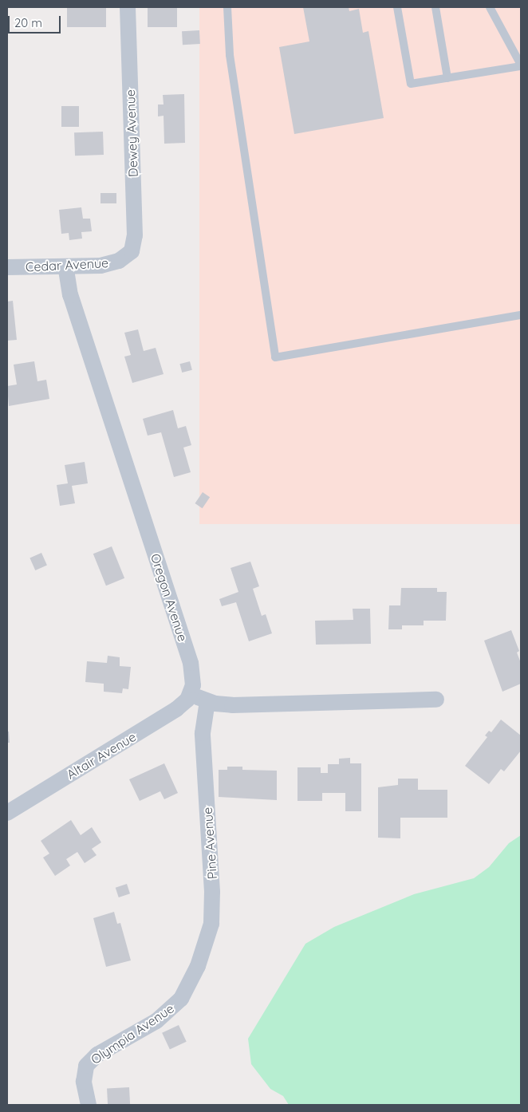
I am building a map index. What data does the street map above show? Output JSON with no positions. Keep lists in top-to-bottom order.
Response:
{
  "streets": {
    "street": [
      "Dewey Avenue",
      "Cedar Avenue",
      "Oregon Avenue",
      "Altair Avenue",
      "Pine Avenue",
      "Olympia Avenue"
    ]
  },
  "crossings": [
    ["Dewey Avenue", "Cedar Avenue"],
    ["Cedar Avenue", "Oregon Avenue"],
    ["Oregon Avenue", "Altair Avenue"],
    ["Pine Avenue", "Olympia Avenue"]
  ],
  "scale_bar": "20 m"
}
